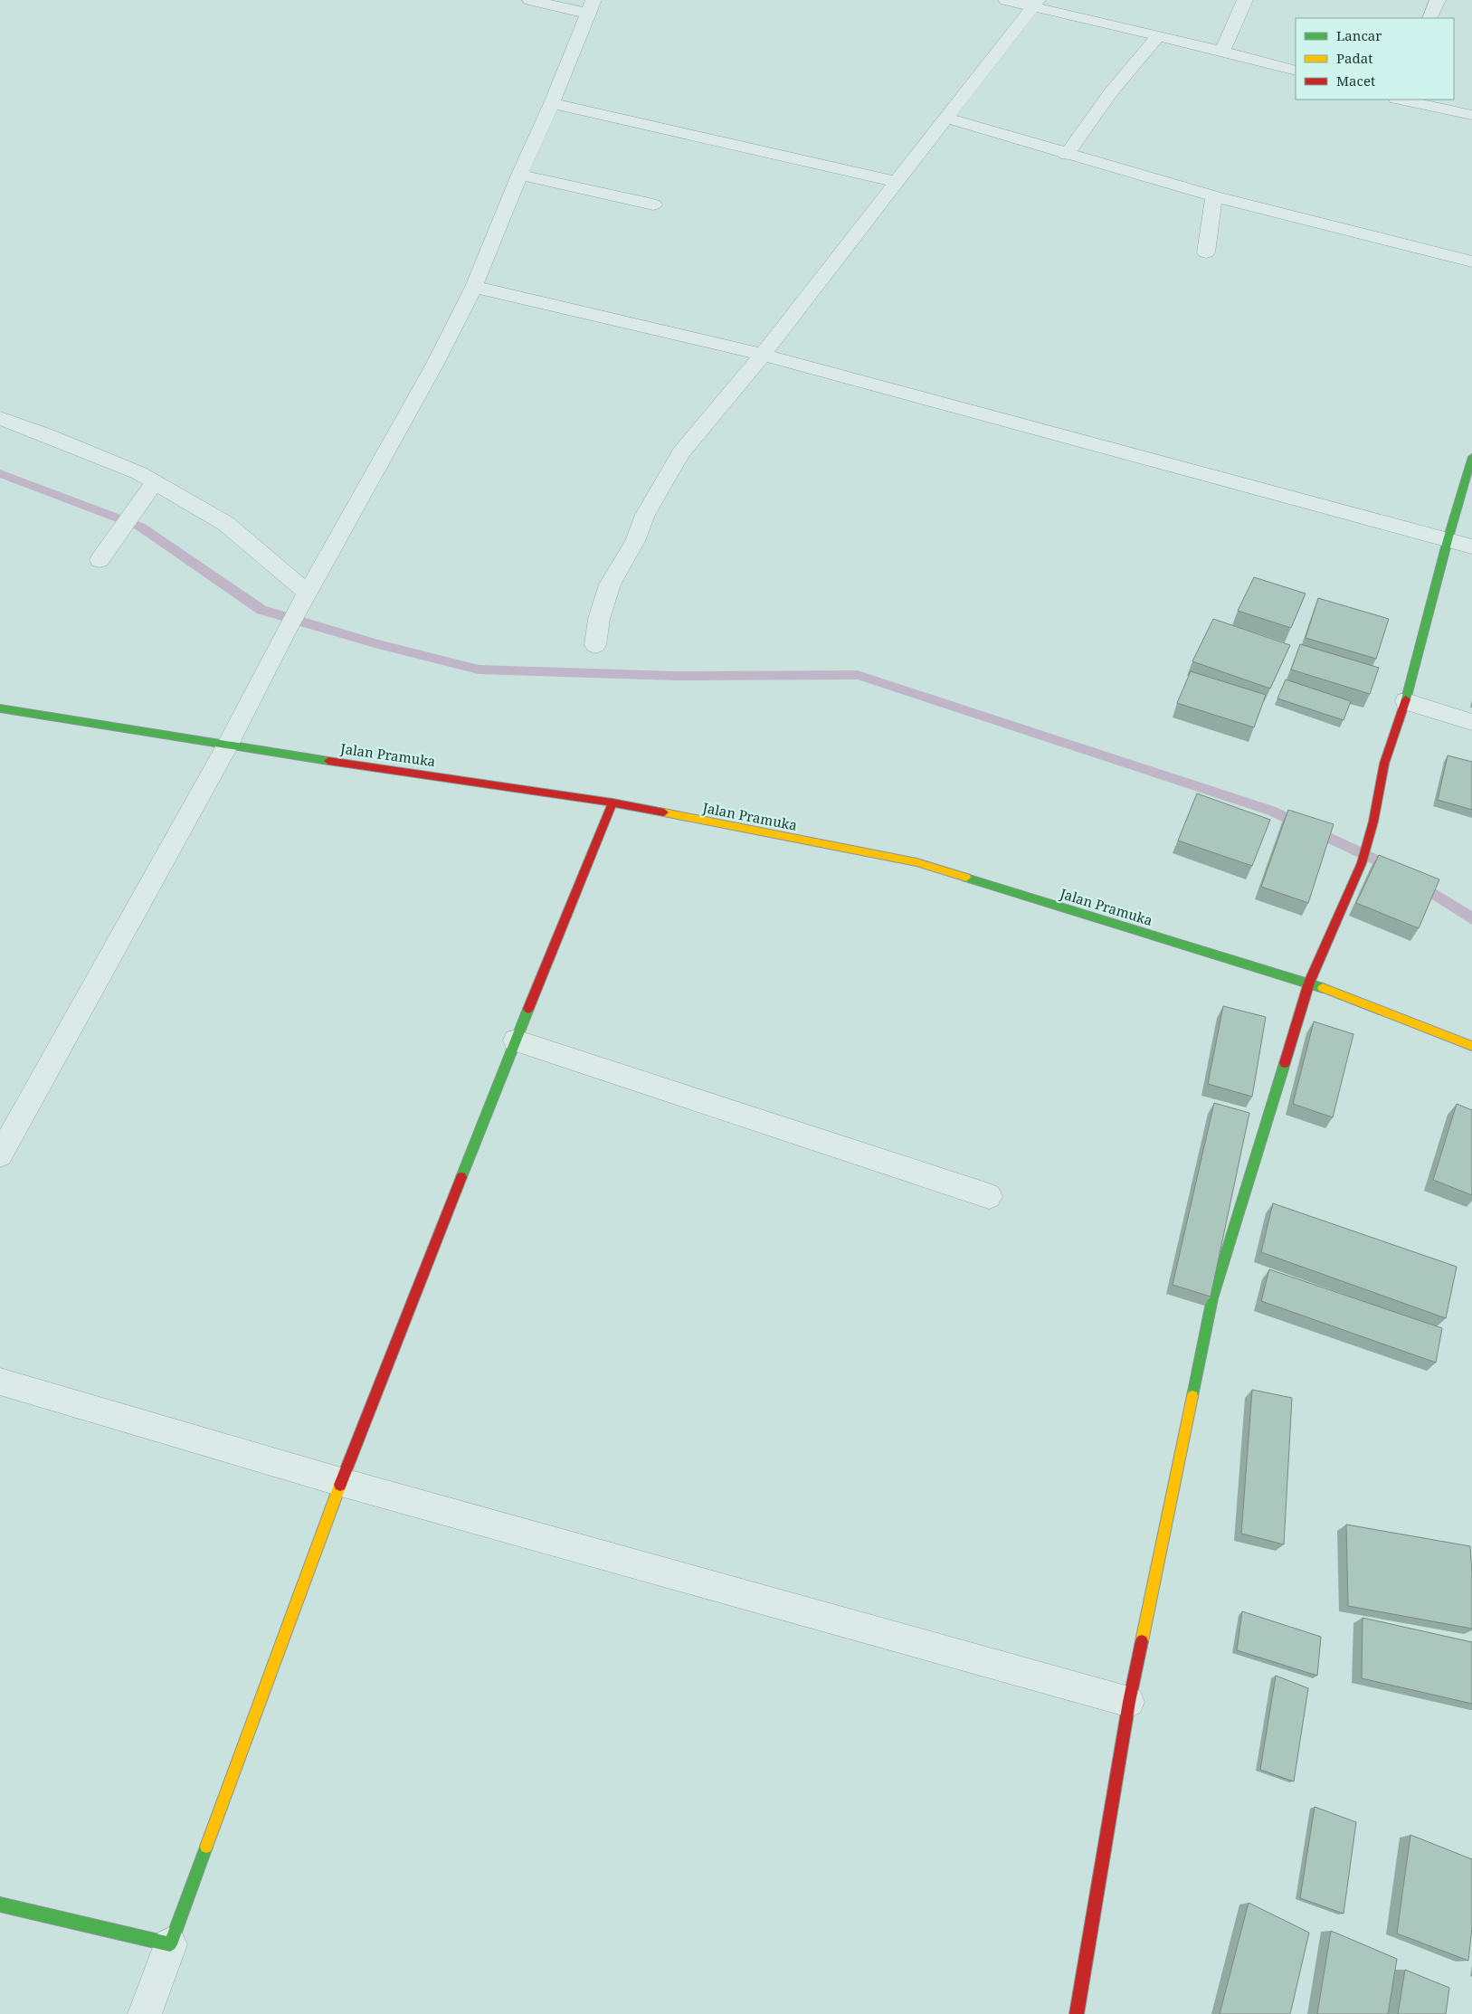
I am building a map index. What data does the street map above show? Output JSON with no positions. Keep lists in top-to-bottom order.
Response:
{
  "streets": {
    "street": ["Jalan Pramuka"]
  },
  "legend": ["Lancar", "Padat", "Macet"]
}
